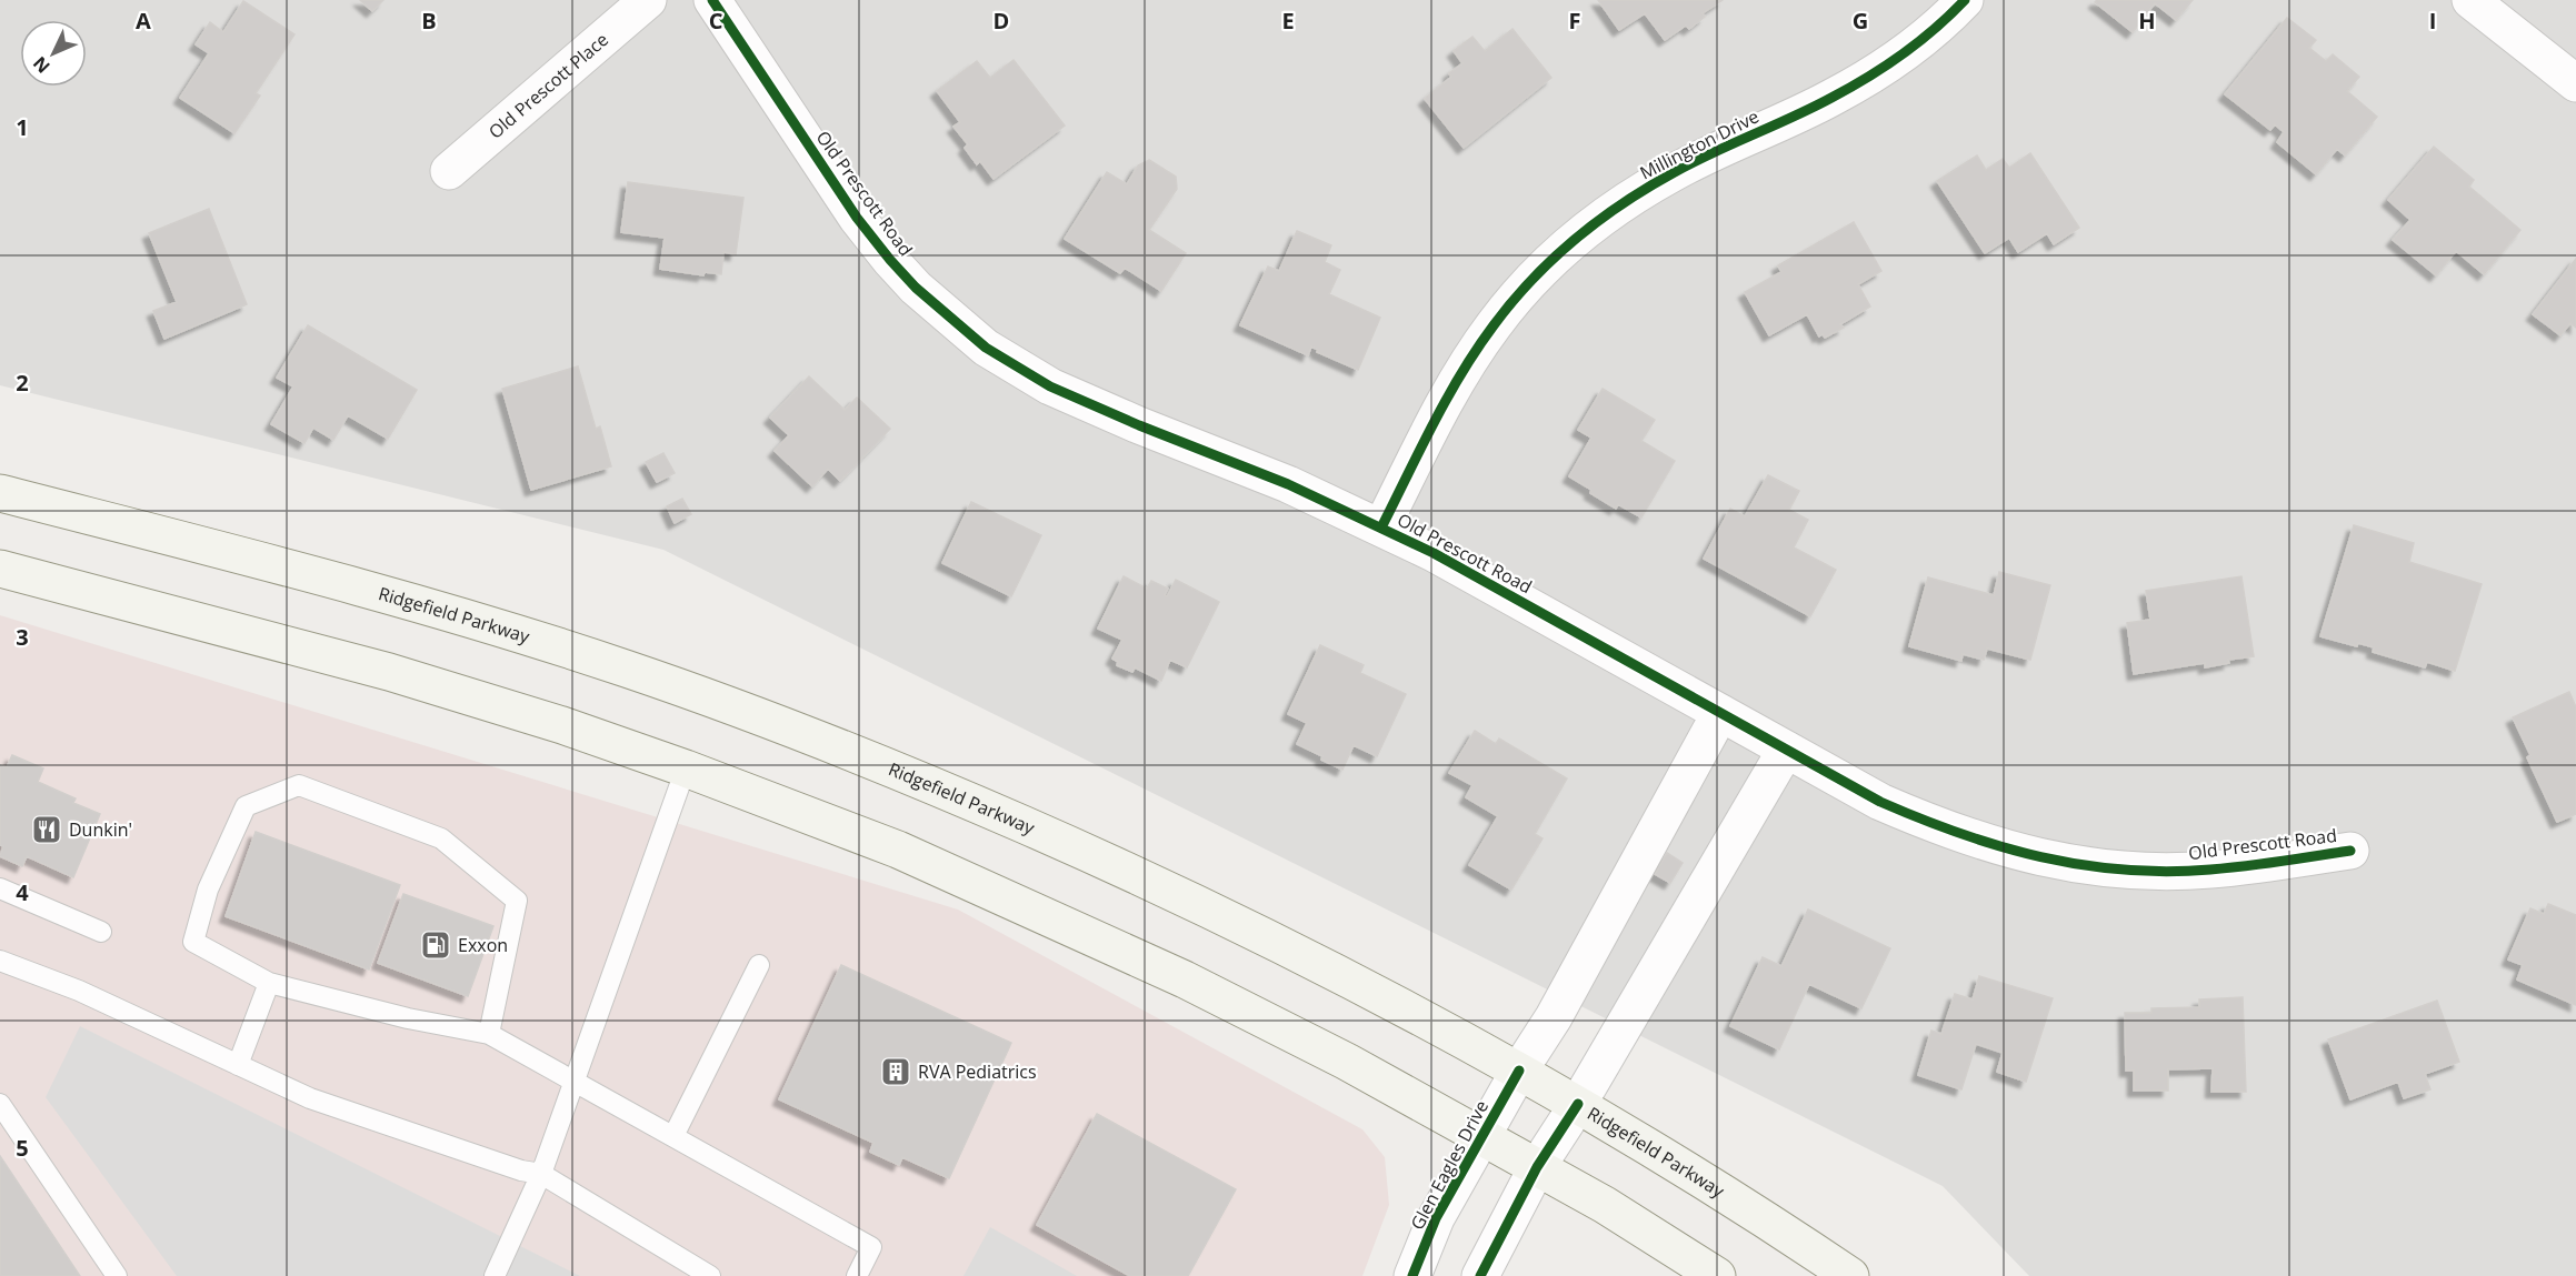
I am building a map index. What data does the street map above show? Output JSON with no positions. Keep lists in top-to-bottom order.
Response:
{
  "streets": {
    "main road": ["Ridgefield Parkway"],
    "street": [
      "Old Prescott Place",
      "Millington Drive",
      "Old Prescott Road",
      "Glen Eagles Drive"
    ]
  },
  "crossings": [
    ["Millington Drive", "Old Prescott Road"],
    ["Old Prescott Road", "Glen Eagles Drive"],
    ["Ridgefield Parkway", "Glen Eagles Drive"]
  ],
  "places": {
    "restaurant": ["Dunkin'"],
    "fuel station": ["Exxon"],
    "building": ["RVA Pediatrics"]
  },
  "north": "bottom left",
  "grid": {
    "columns": [
      "A",
      "B",
      "C",
      "D",
      "E",
      "F",
      "G",
      "H",
      "I"
    ],
    "rows": [
      "1",
      "2",
      "3",
      "4",
      "5"
    ]
  }
}
